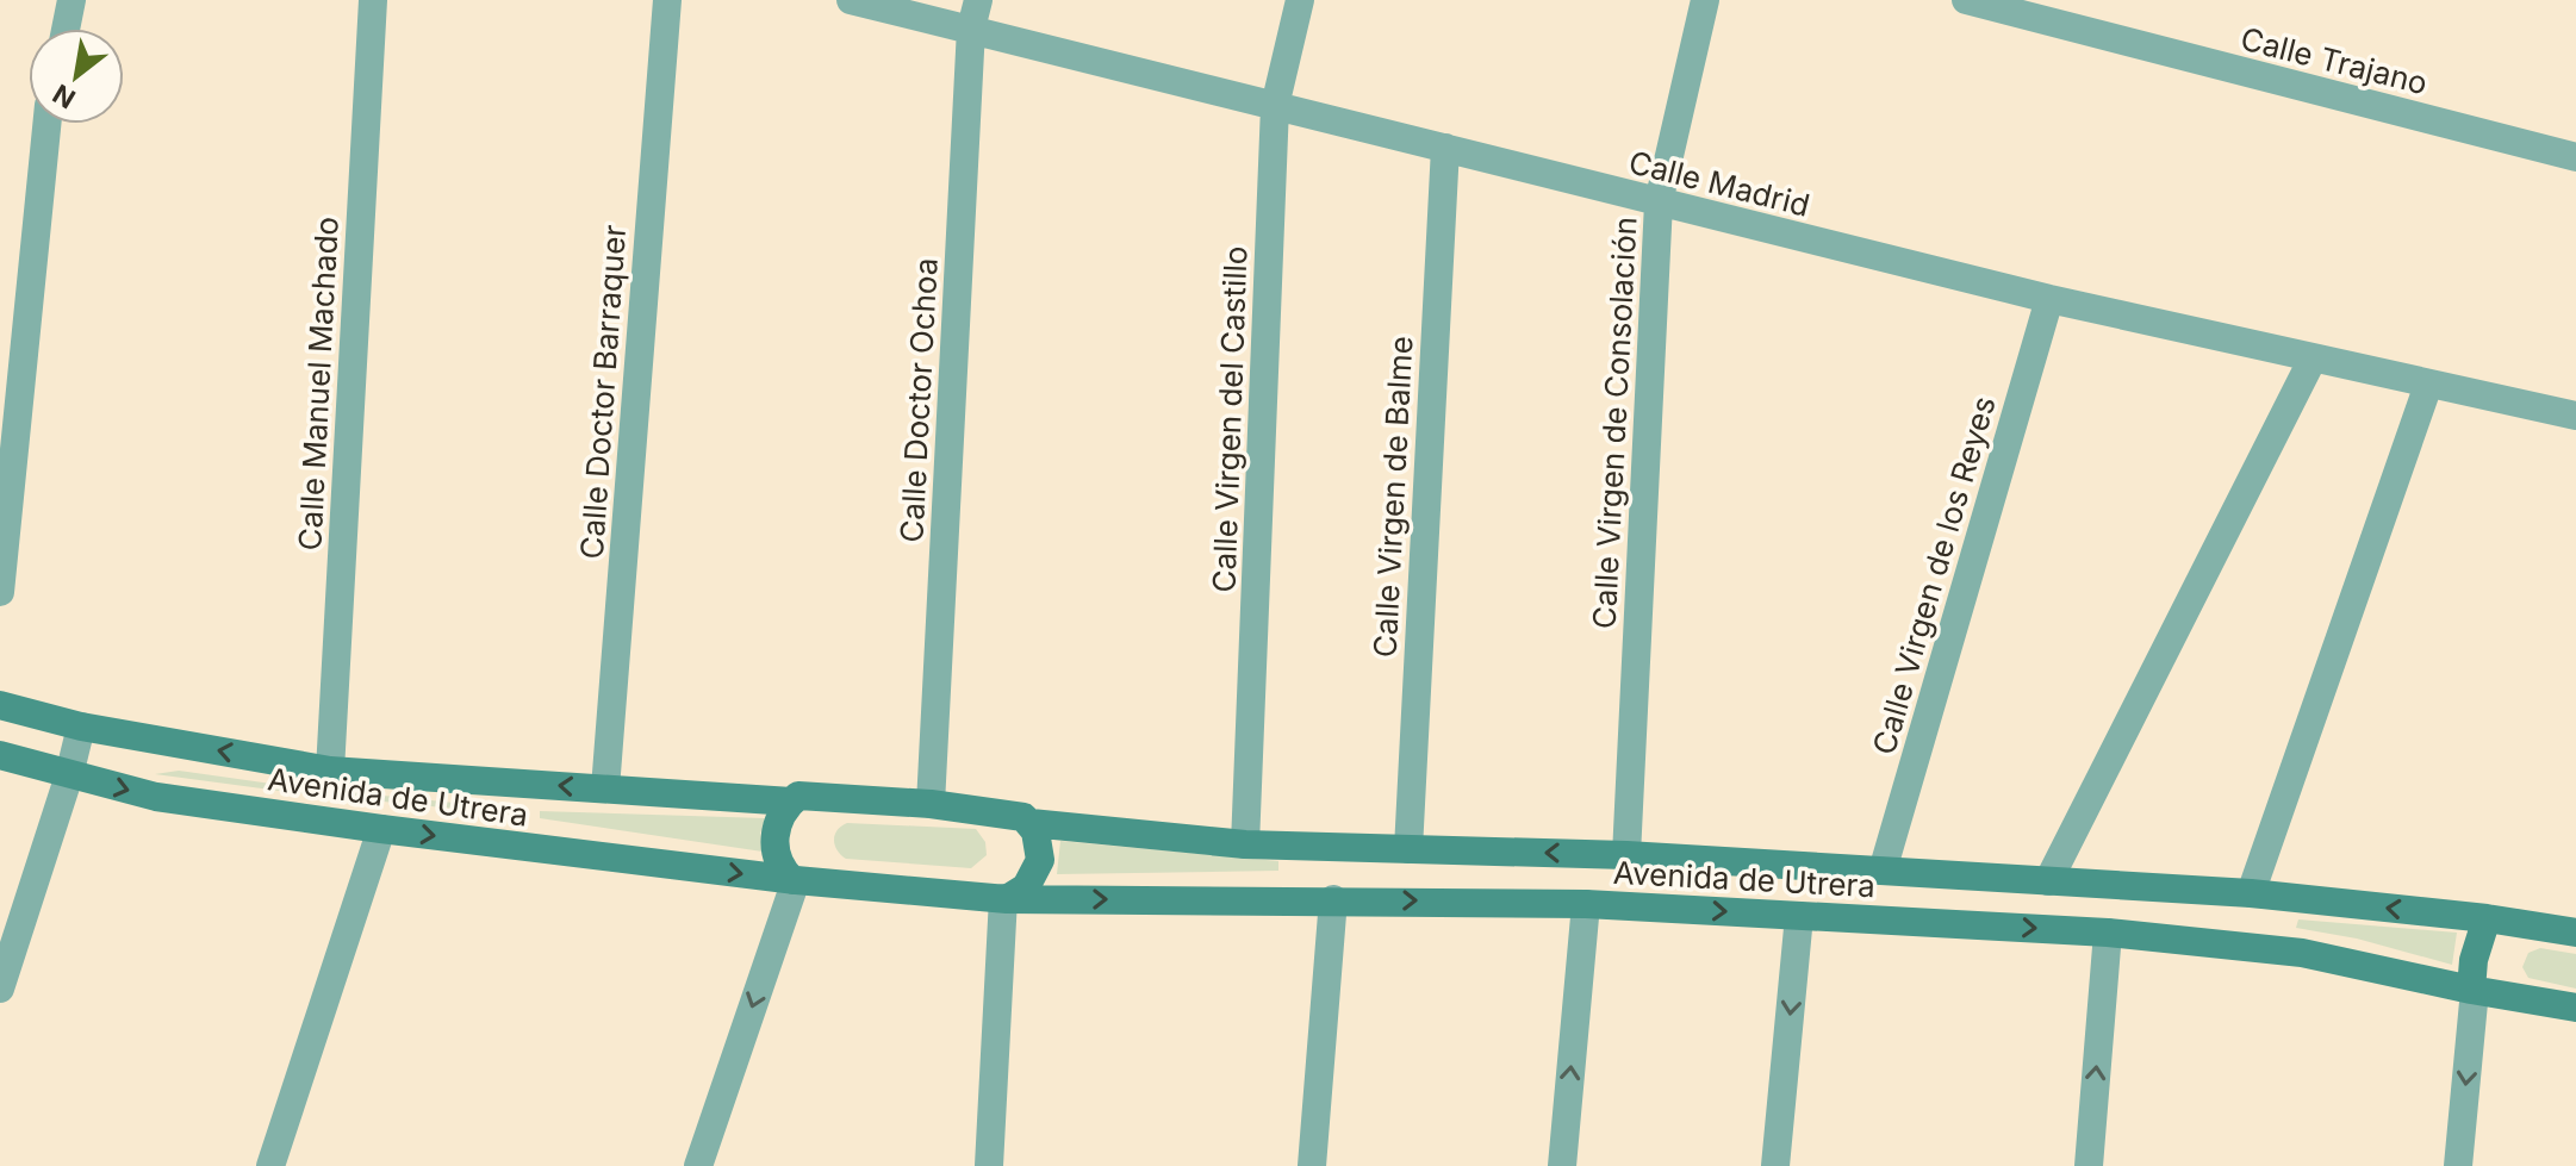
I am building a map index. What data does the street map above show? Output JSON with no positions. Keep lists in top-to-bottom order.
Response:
{
  "streets": {
    "street": [
      "Calle Trajano",
      "Calle Madrid",
      "Calle Manuel Machado",
      "Calle Doctor Barraquer",
      "Calle Doctor Ochoa",
      "Calle Virgen del Castillo",
      "Calle Virgen de Consolación",
      "Calle Virgen de Balme",
      "Calle Virgen de los Reyes",
      "Avenida de Utrera"
    ]
  },
  "crossings": [
    ["Calle Madrid", "Calle Doctor Ochoa"],
    ["Calle Madrid", "Calle Virgen del Castillo"],
    ["Calle Madrid", "Calle Virgen de Consolación"],
    ["Calle Madrid", "Calle Virgen de Balme"],
    ["Calle Madrid", "Calle Virgen de los Reyes"],
    ["Calle Manuel Machado", "Avenida de Utrera"],
    ["Calle Doctor Barraquer", "Avenida de Utrera"],
    ["Calle Doctor Ochoa", "Avenida de Utrera"],
    ["Calle Virgen del Castillo", "Avenida de Utrera"],
    ["Calle Virgen de Consolación", "Avenida de Utrera"],
    ["Calle Virgen de Balme", "Avenida de Utrera"],
    ["Calle Virgen de los Reyes", "Avenida de Utrera"]
  ],
  "north": "bottom left"
}
